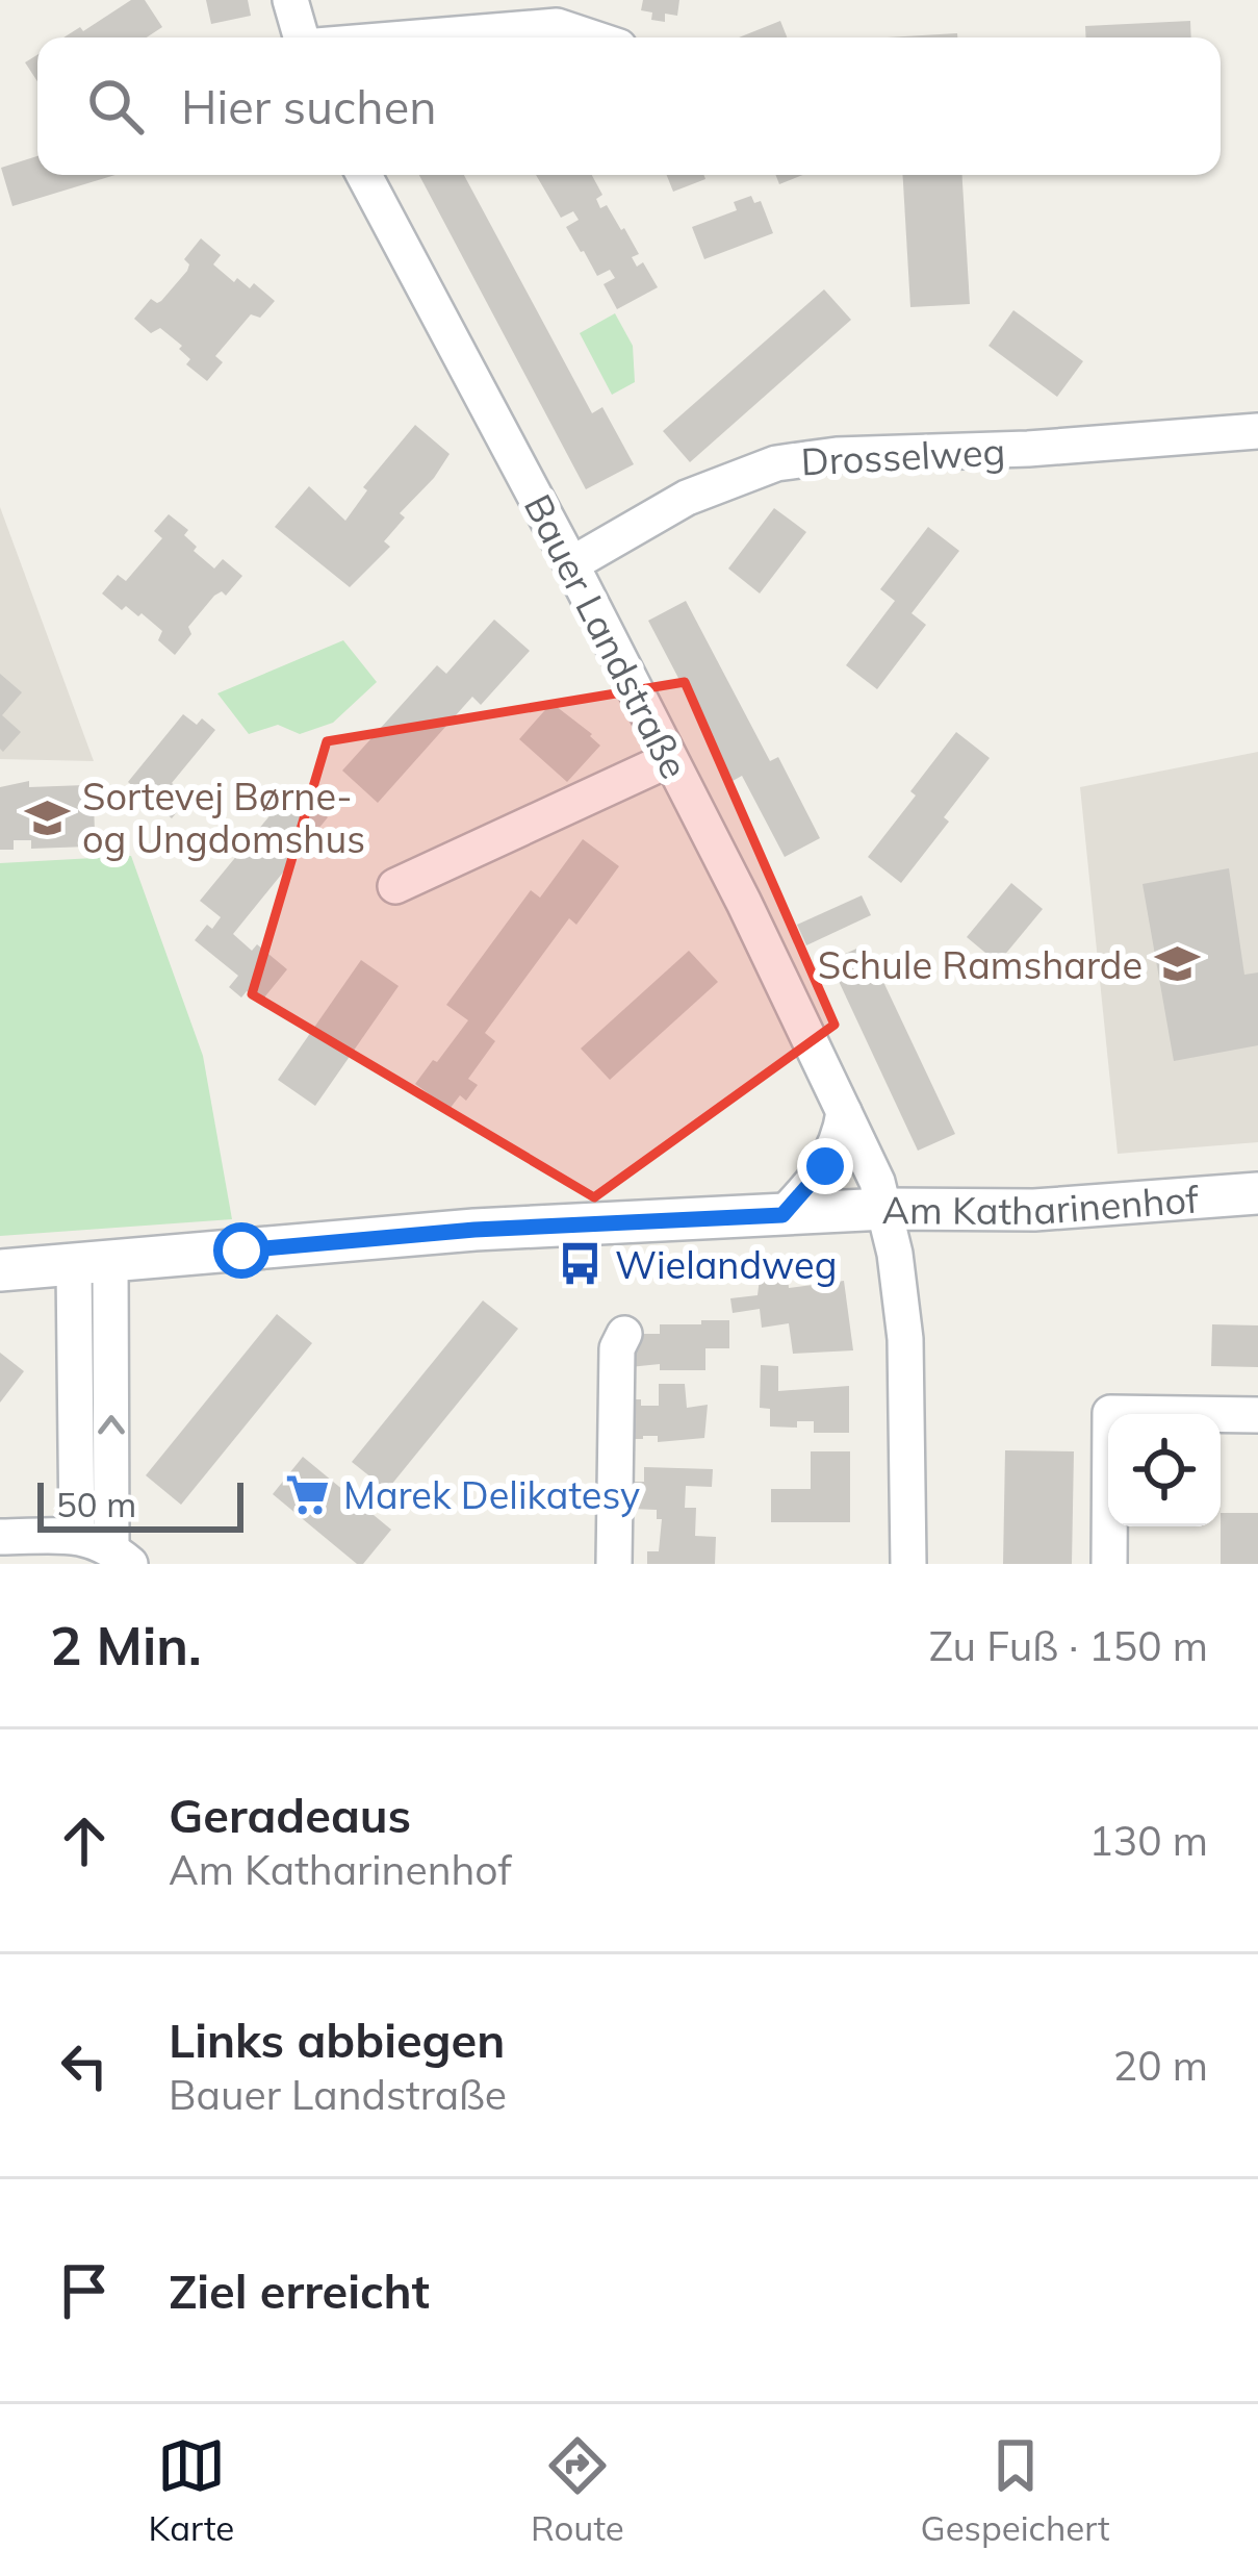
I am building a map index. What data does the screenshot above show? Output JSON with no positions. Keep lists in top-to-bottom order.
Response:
{
  "streets": {
    "street": ["Drosselweg", "Bauer Landstraße", "Am Katharinenhof"]
  },
  "crossings": [
    ["Drosselweg", "Bauer Landstraße"],
    ["Bauer Landstraße", "Am Katharinenhof"]
  ],
  "places": {
    "school or university": ["Sortevej Børne- og Ungdomshus", "Schule Ramsharde"],
    "bus stop": ["Wielandweg"],
    "supermarket": ["Marek Delikatesy"]
  },
  "scale_bar": "50 m",
  "page": {
    "search": "Hier suchen",
    "scale": "50 m",
    "heading": ["2 Min.", "Zu Fuß · 150 m"],
    "list": [
      ["Geradeaus", "Am Katharinenhof", "130 m"],
      ["Links abbiegen", "Bauer Landstraße", "20 m"],
      "Ziel erreicht"
    ],
    "nav": ["Karte", "Route", "Gespeichert"]
  }
}
